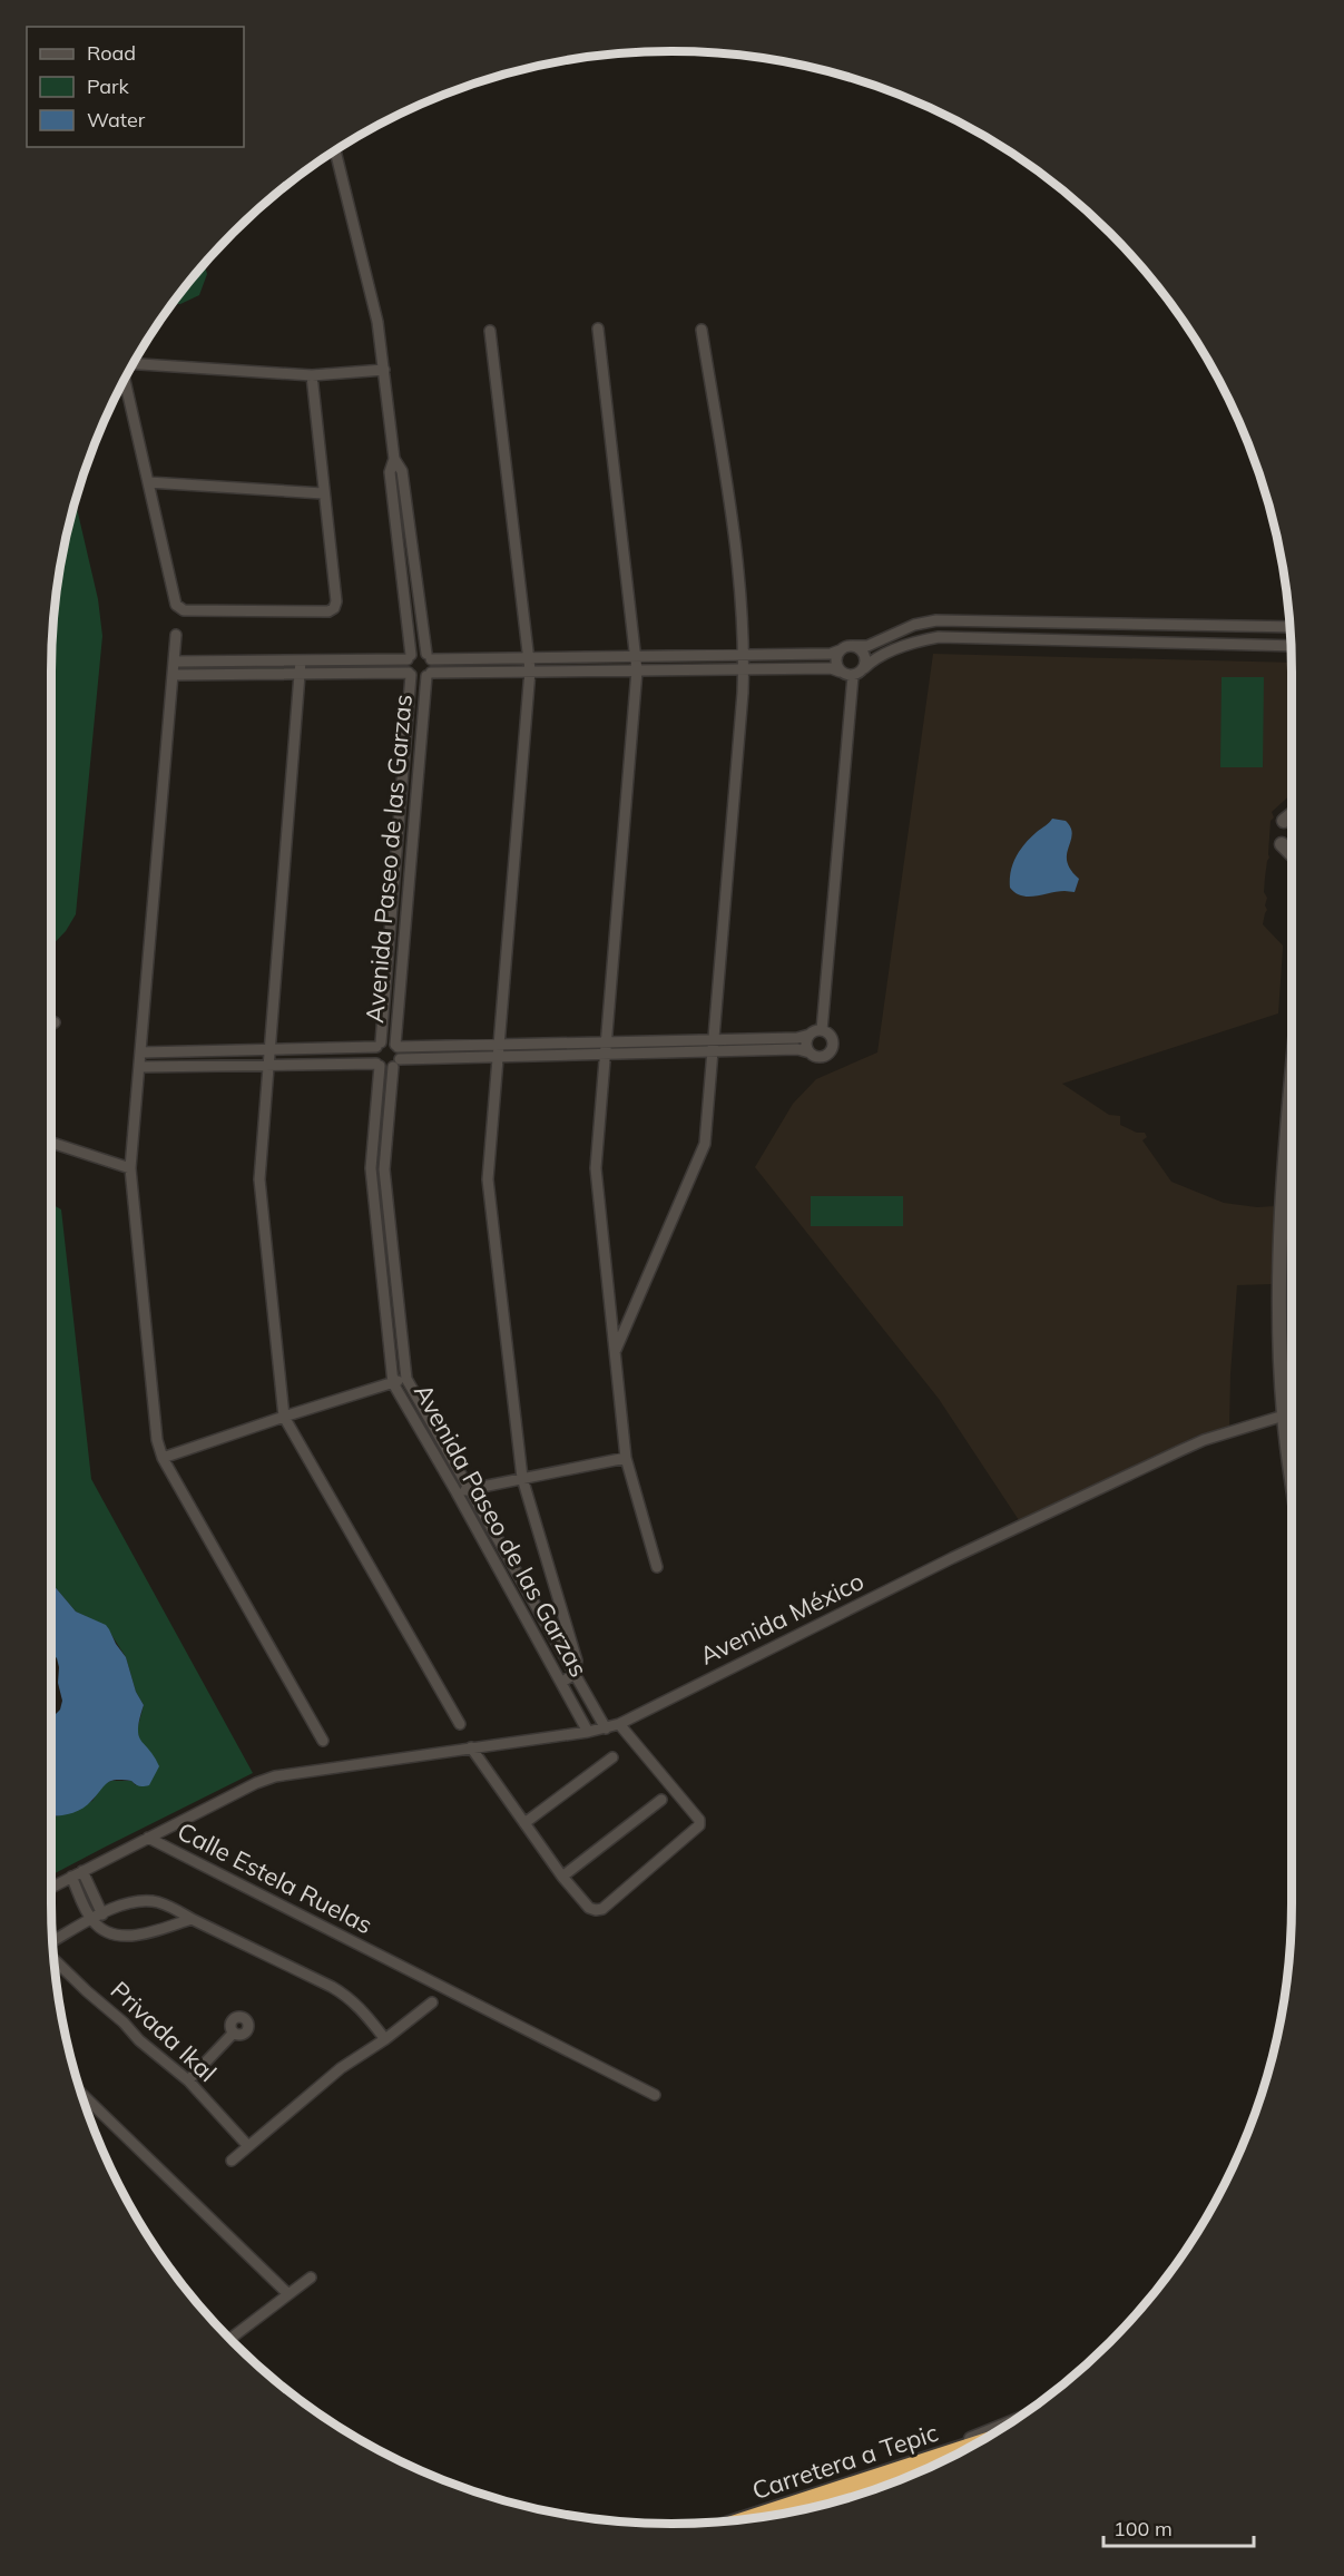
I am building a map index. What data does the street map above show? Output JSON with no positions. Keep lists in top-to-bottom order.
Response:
{
  "streets": {
    "highway": ["Carretera a Tepic"],
    "street": [
      "Avenida Paseo de las Garzas",
      "Avenida México",
      "Calle Estela Ruelas",
      "Privada Ikal"
    ]
  },
  "crossings": [
    ["Avenida Paseo de las Garzas", "Avenida México"],
    ["Avenida México", "Calle Estela Ruelas"]
  ],
  "legend": ["Road", "Park", "Water"],
  "scale_bar": "100 m"
}
